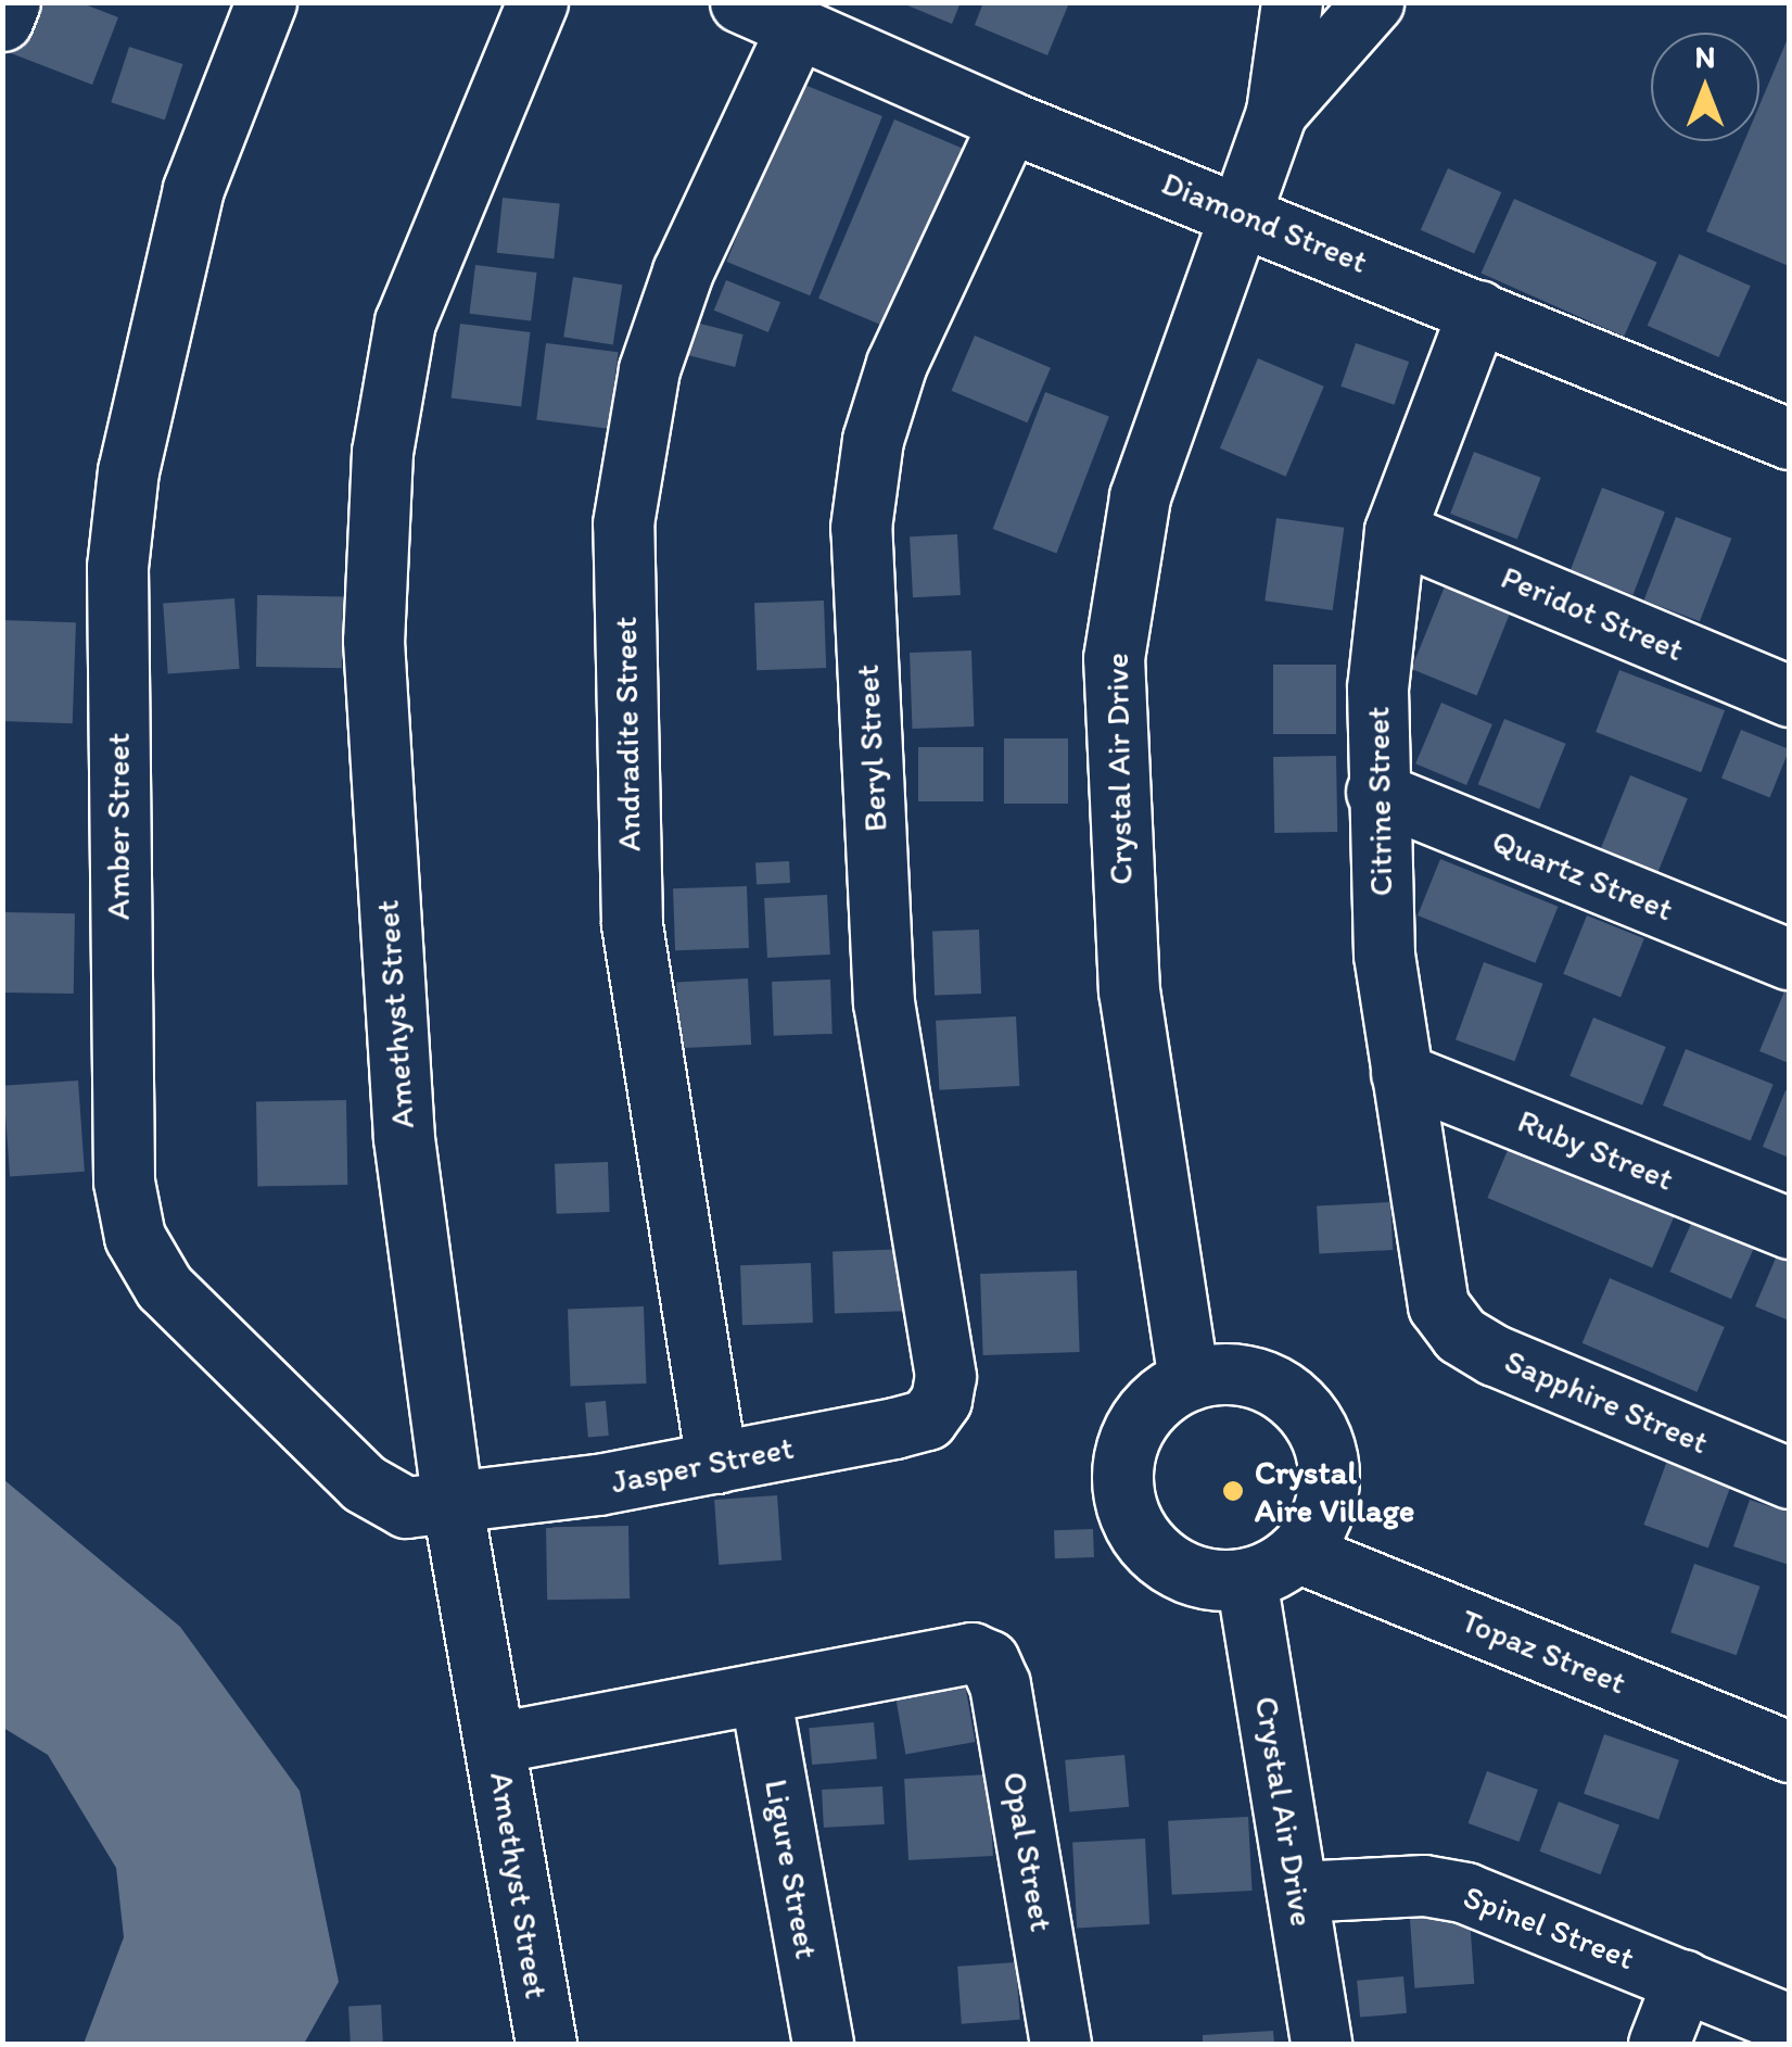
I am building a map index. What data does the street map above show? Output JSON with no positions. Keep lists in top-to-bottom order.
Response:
{
  "streets": {
    "street": [
      "Diamond Street",
      "Peridot Street",
      "Andradite Street",
      "Beryl Street",
      "Crystal Air Drive",
      "Citrine Street",
      "Amber Street",
      "Quartz Street",
      "Amethyst Street",
      "Ruby Street",
      "Sapphire Street",
      "Jasper Street",
      "Topaz Street",
      "Opal Street",
      "Ligure Street",
      "Spinel Street"
    ]
  },
  "crossings": [
    ["Diamond Street", "Andradite Street"],
    ["Diamond Street", "Beryl Street"],
    ["Diamond Street", "Crystal Air Drive"],
    ["Diamond Street", "Citrine Street"],
    ["Peridot Street", "Citrine Street"],
    ["Andradite Street", "Jasper Street"],
    ["Beryl Street", "Jasper Street"],
    ["Crystal Air Drive", "Topaz Street"],
    ["Crystal Air Drive", "Spinel Street"],
    ["Citrine Street", "Quartz Street"],
    ["Citrine Street", "Ruby Street"],
    ["Citrine Street", "Sapphire Street"],
    ["Amber Street", "Amethyst Street"],
    ["Amber Street", "Jasper Street"],
    ["Amethyst Street", "Jasper Street"],
    ["Opal Street", "Ligure Street"]
  ],
  "places": ["Crystal Aire Village"],
  "north": "top"
}
